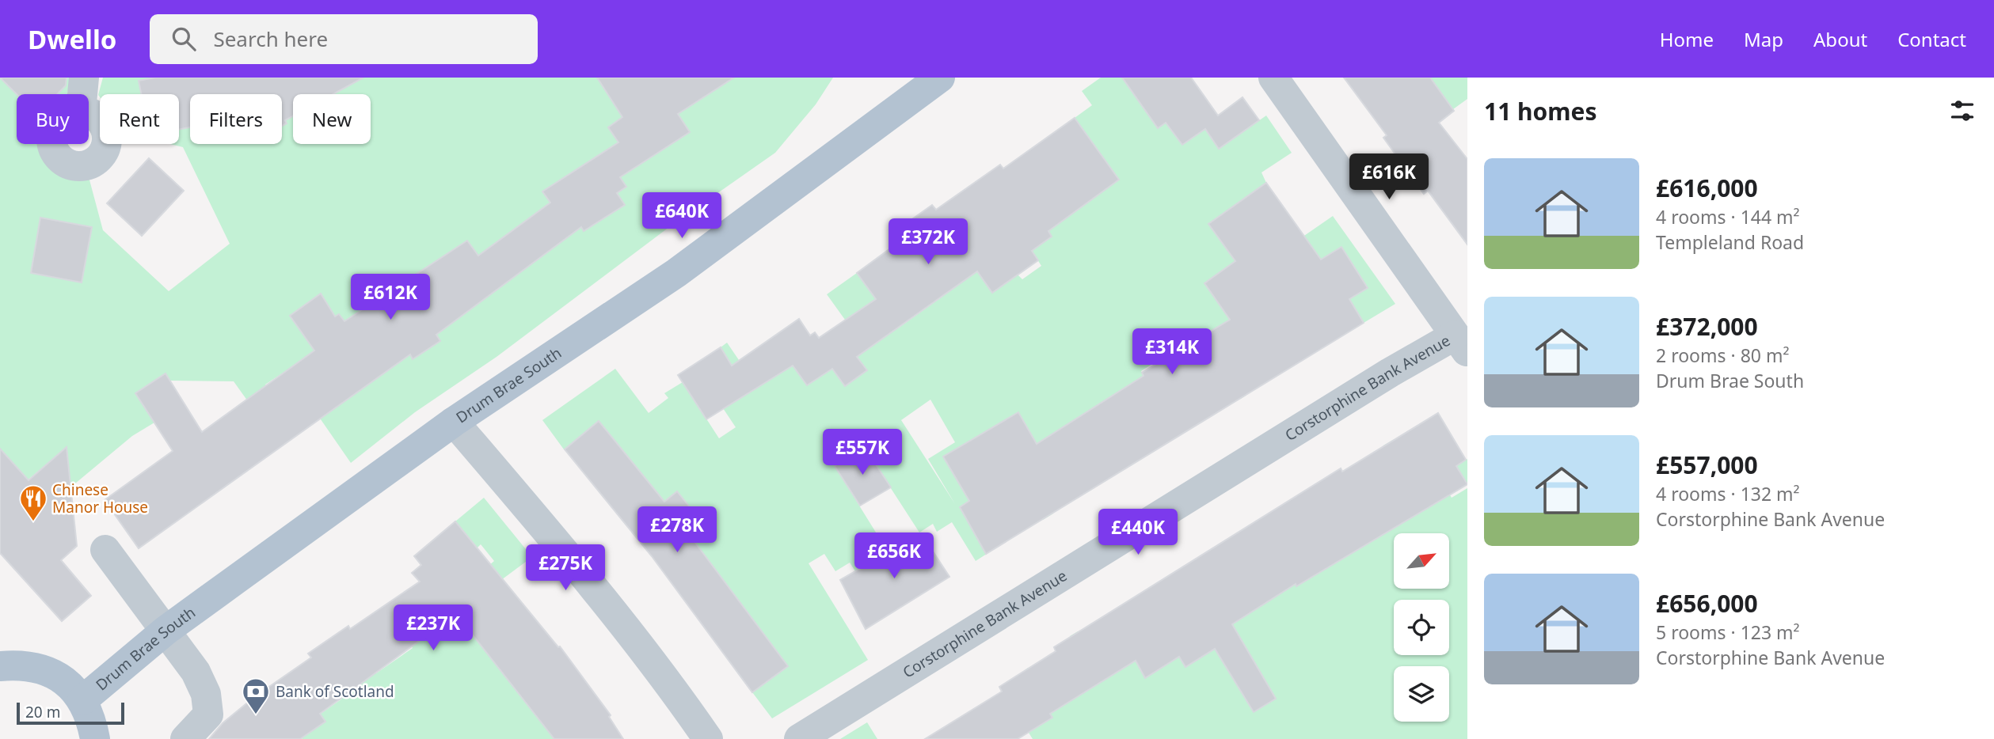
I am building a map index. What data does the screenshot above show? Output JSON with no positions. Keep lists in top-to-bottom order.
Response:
{
  "streets": {
    "main road": ["Drum Brae South"],
    "street": ["Corstorphine Bank Avenue"]
  },
  "places": {
    "restaurant": ["Chinese Manor House"],
    "bank": ["Bank of Scotland"]
  },
  "scale_bar": "20 m",
  "north": "top right",
  "page": {
    "header": "Dwello",
    "search": "Search here",
    "nav": [
      "Home",
      "Map",
      "About",
      "Contact"
    ],
    "heading": "11 homes",
    "chip": [
      "Buy",
      "Rent",
      "Filters",
      "New"
    ],
    "list": [
      {
        "name": "£616,000",
        "note": "4 rooms · 144 m² · Templeland Road"
      },
      {
        "name": "£372,000",
        "note": "2 rooms · 80 m² · Drum Brae South"
      },
      {
        "name": "£557,000",
        "note": "4 rooms · 132 m² · Corstorphine Bank Avenue"
      },
      {
        "name": "£656,000",
        "note": "5 rooms · 123 m² · Corstorphine Bank Avenue"
      }
    ],
    "price": [
      "£616K",
      "£640K",
      "£372K",
      "£612K",
      "£314K",
      "£557K",
      "£278K",
      "£440K",
      "£656K",
      "£275K",
      "£237K"
    ],
    "scale": "20 m"
  }
}
